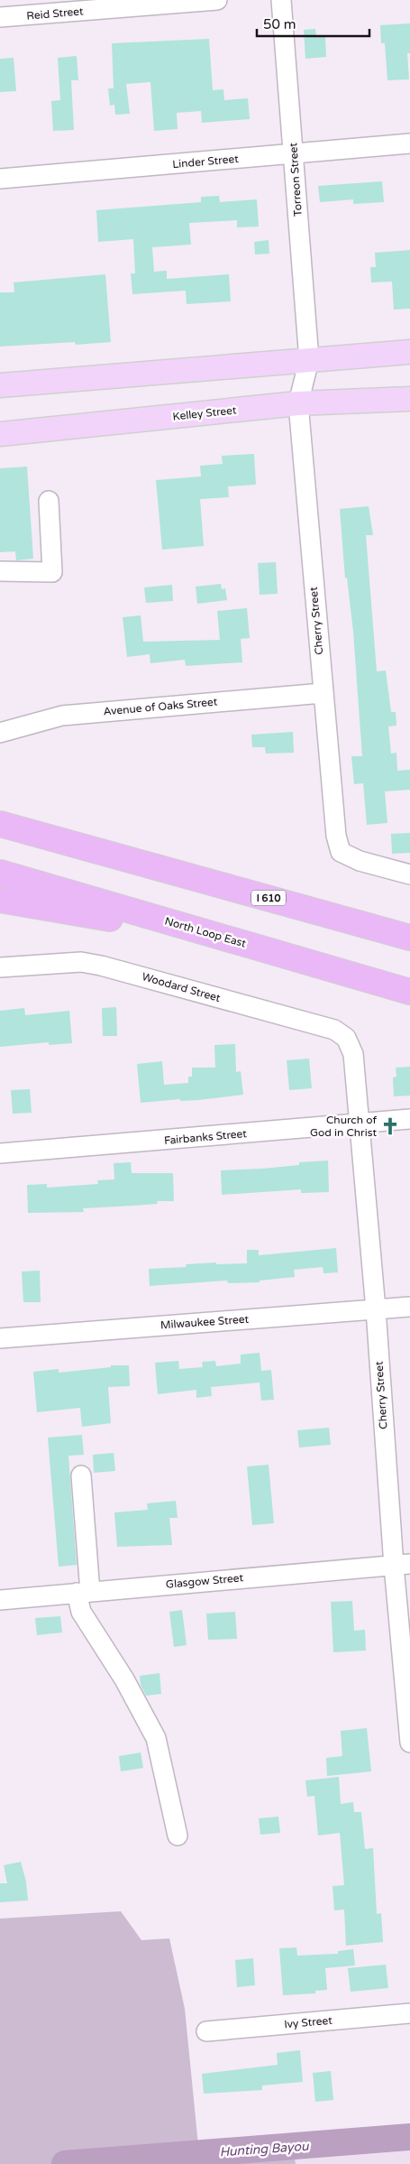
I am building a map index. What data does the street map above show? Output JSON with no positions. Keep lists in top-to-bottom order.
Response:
{
  "streets": {
    "highway": ["I 610", "North Loop East"],
    "main road": ["Kelley Street"],
    "street": [
      "Reid Street",
      "Linder Street",
      "Torreon Street",
      "Cherry Street",
      "Avenue of Oaks Street",
      "Woodard Street",
      "Fairbanks Street",
      "Milwaukee Street",
      "Glasgow Street",
      "Ivy Street"
    ]
  },
  "crossings": [
    ["Linder Street", "Torreon Street"],
    ["Torreon Street", "Cherry Street"],
    ["Kelley Street", "Cherry Street"],
    ["Cherry Street", "Avenue of Oaks Street"],
    ["Cherry Street", "Woodard Street"],
    ["Cherry Street", "Fairbanks Street"],
    ["Cherry Street", "Milwaukee Street"],
    ["Cherry Street", "Glasgow Street"]
  ],
  "water": ["Hunting Bayou"],
  "places": {
    "church": ["Church of God in Christ"]
  },
  "scale_bar": "50 m"
}
